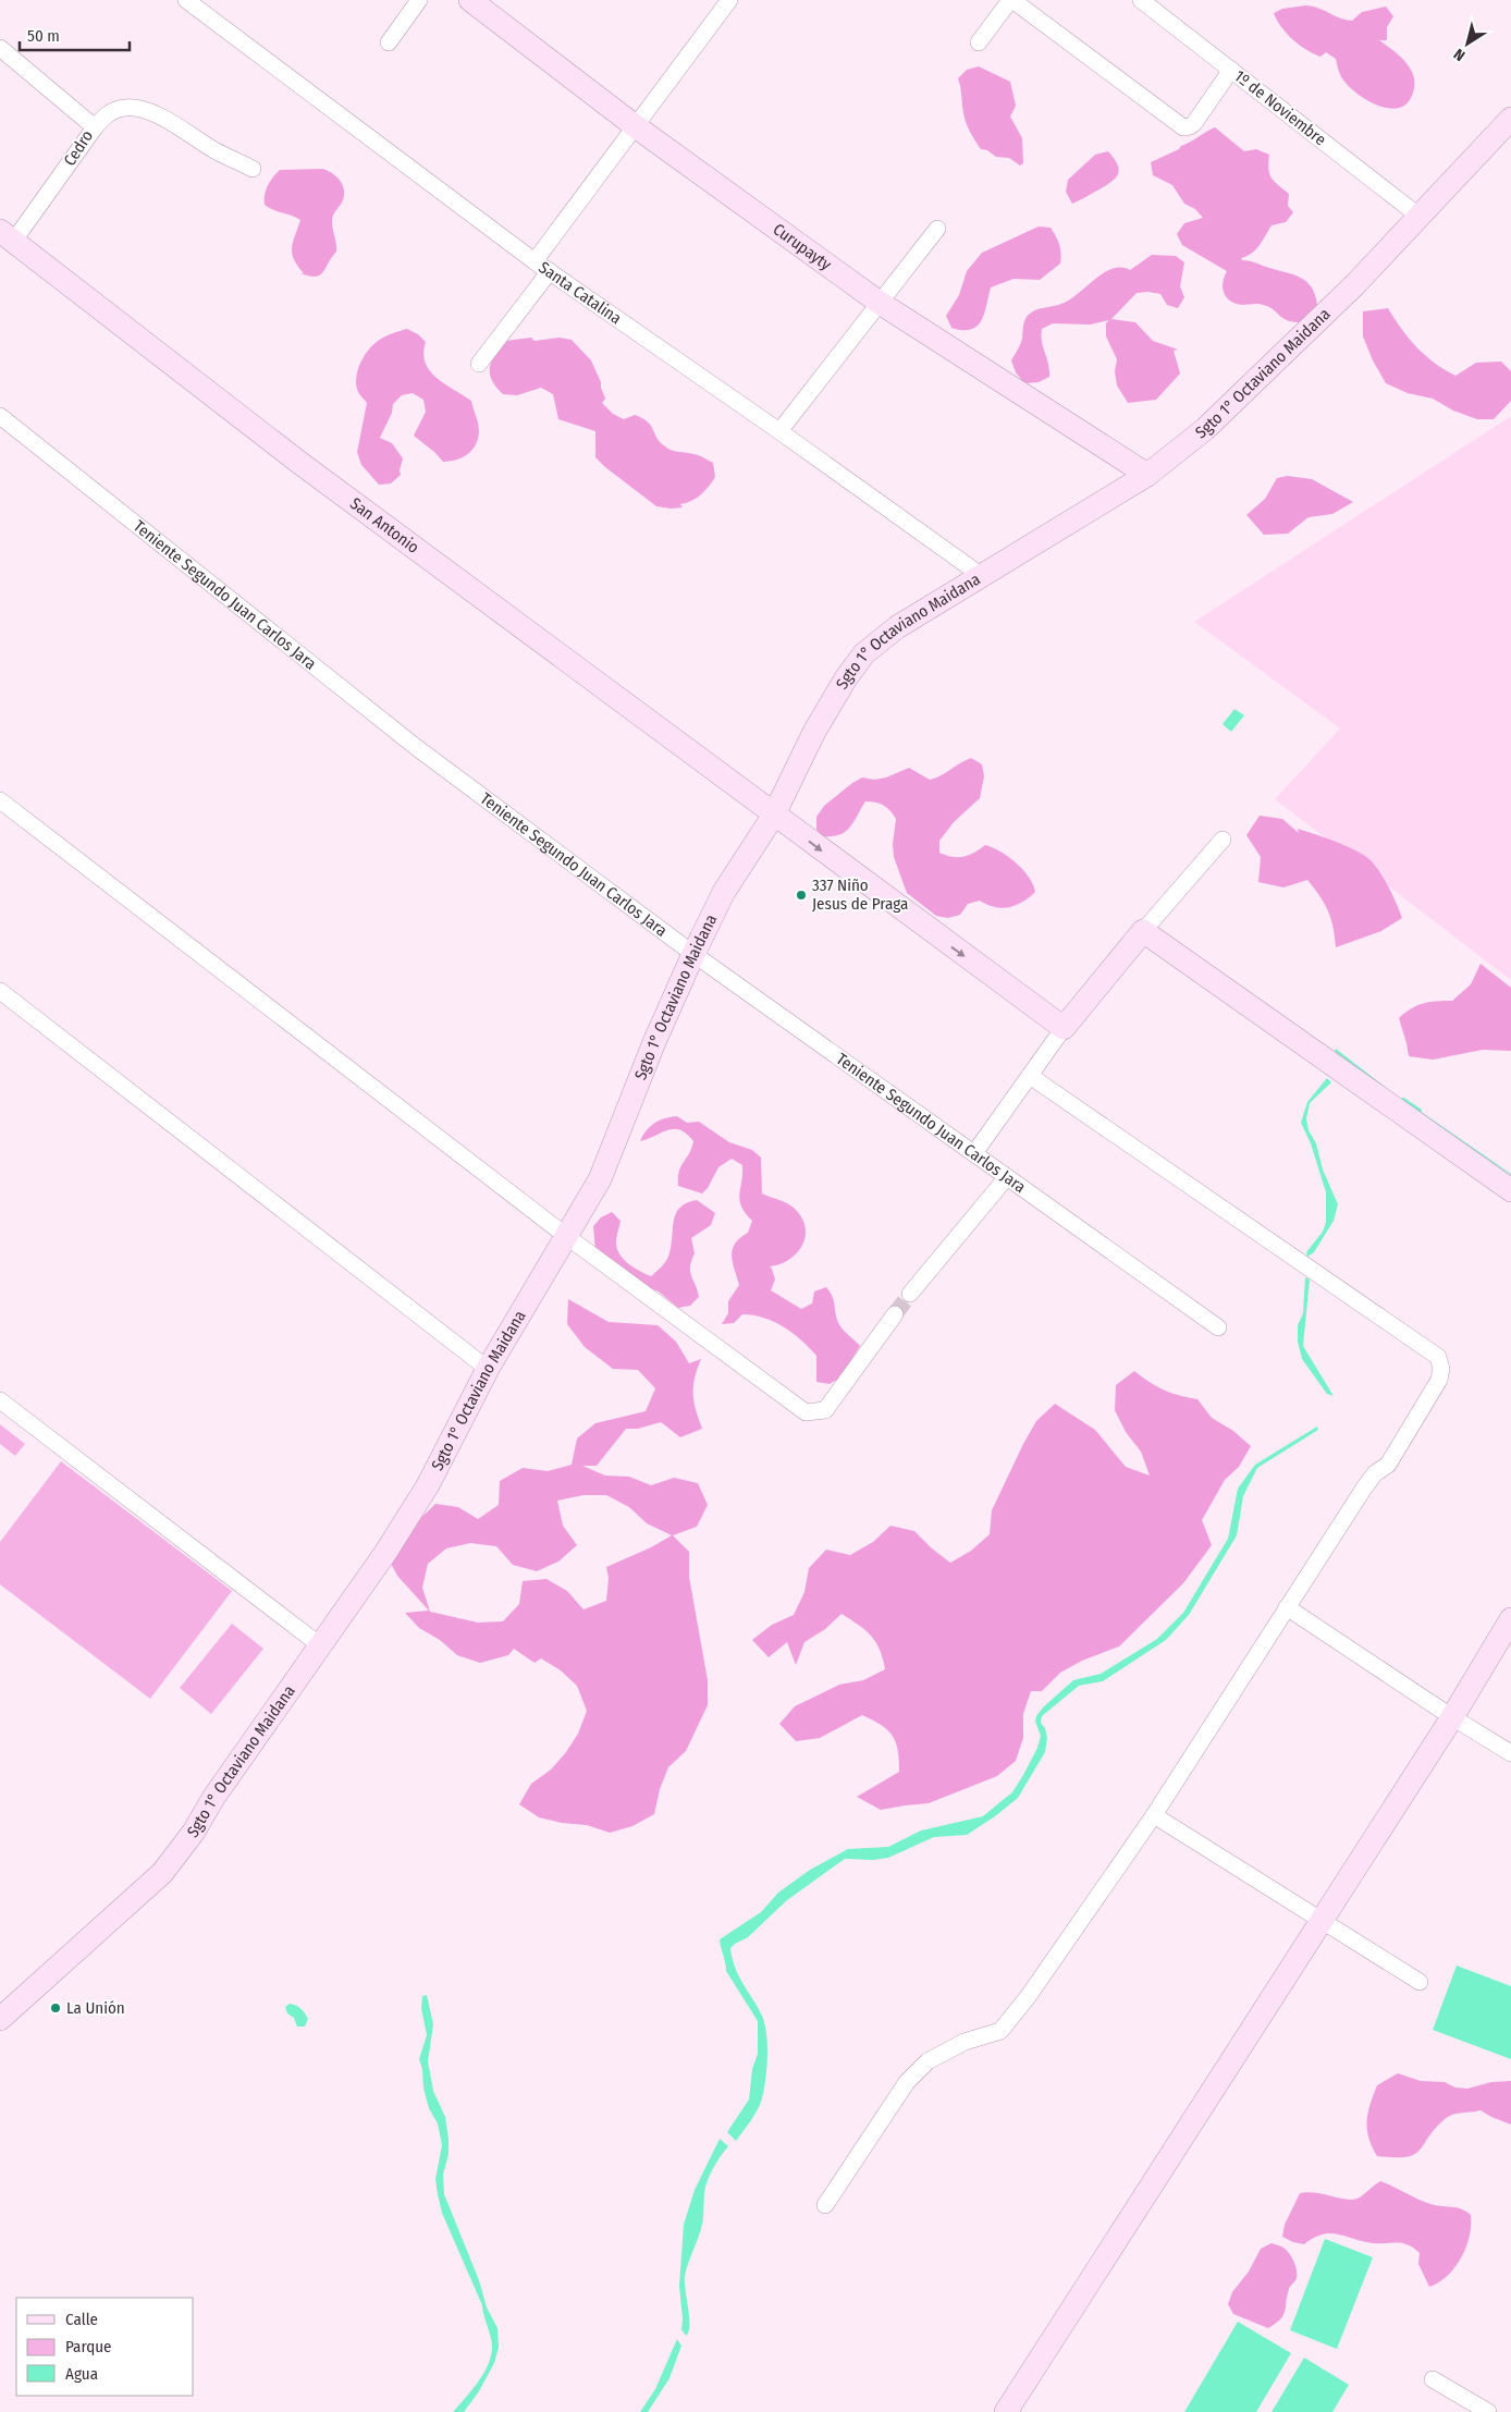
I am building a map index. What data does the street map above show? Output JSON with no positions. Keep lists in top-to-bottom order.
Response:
{
  "streets": {
    "street": [
      "1º de Noviembre",
      "Cedro",
      "Curupayty",
      "Santa Catalina",
      "Sgto 1° Octaviano Maidana",
      "San Antonio",
      "Teniente Segundo Juan Carlos Jara"
    ]
  },
  "crossings": [
    ["1º de Noviembre", "Sgto 1° Octaviano Maidana"],
    ["Cedro", "San Antonio"],
    ["Curupayty", "Sgto 1° Octaviano Maidana"],
    ["Santa Catalina", "Sgto 1° Octaviano Maidana"],
    ["Sgto 1° Octaviano Maidana", "San Antonio"],
    ["Sgto 1° Octaviano Maidana", "Teniente Segundo Juan Carlos Jara"]
  ],
  "places": ["337 Niño Jesus de Praga", "La Unión"],
  "legend": ["Calle", "Parque", "Agua"],
  "scale_bar": "50 m",
  "north": "bottom left"
}
